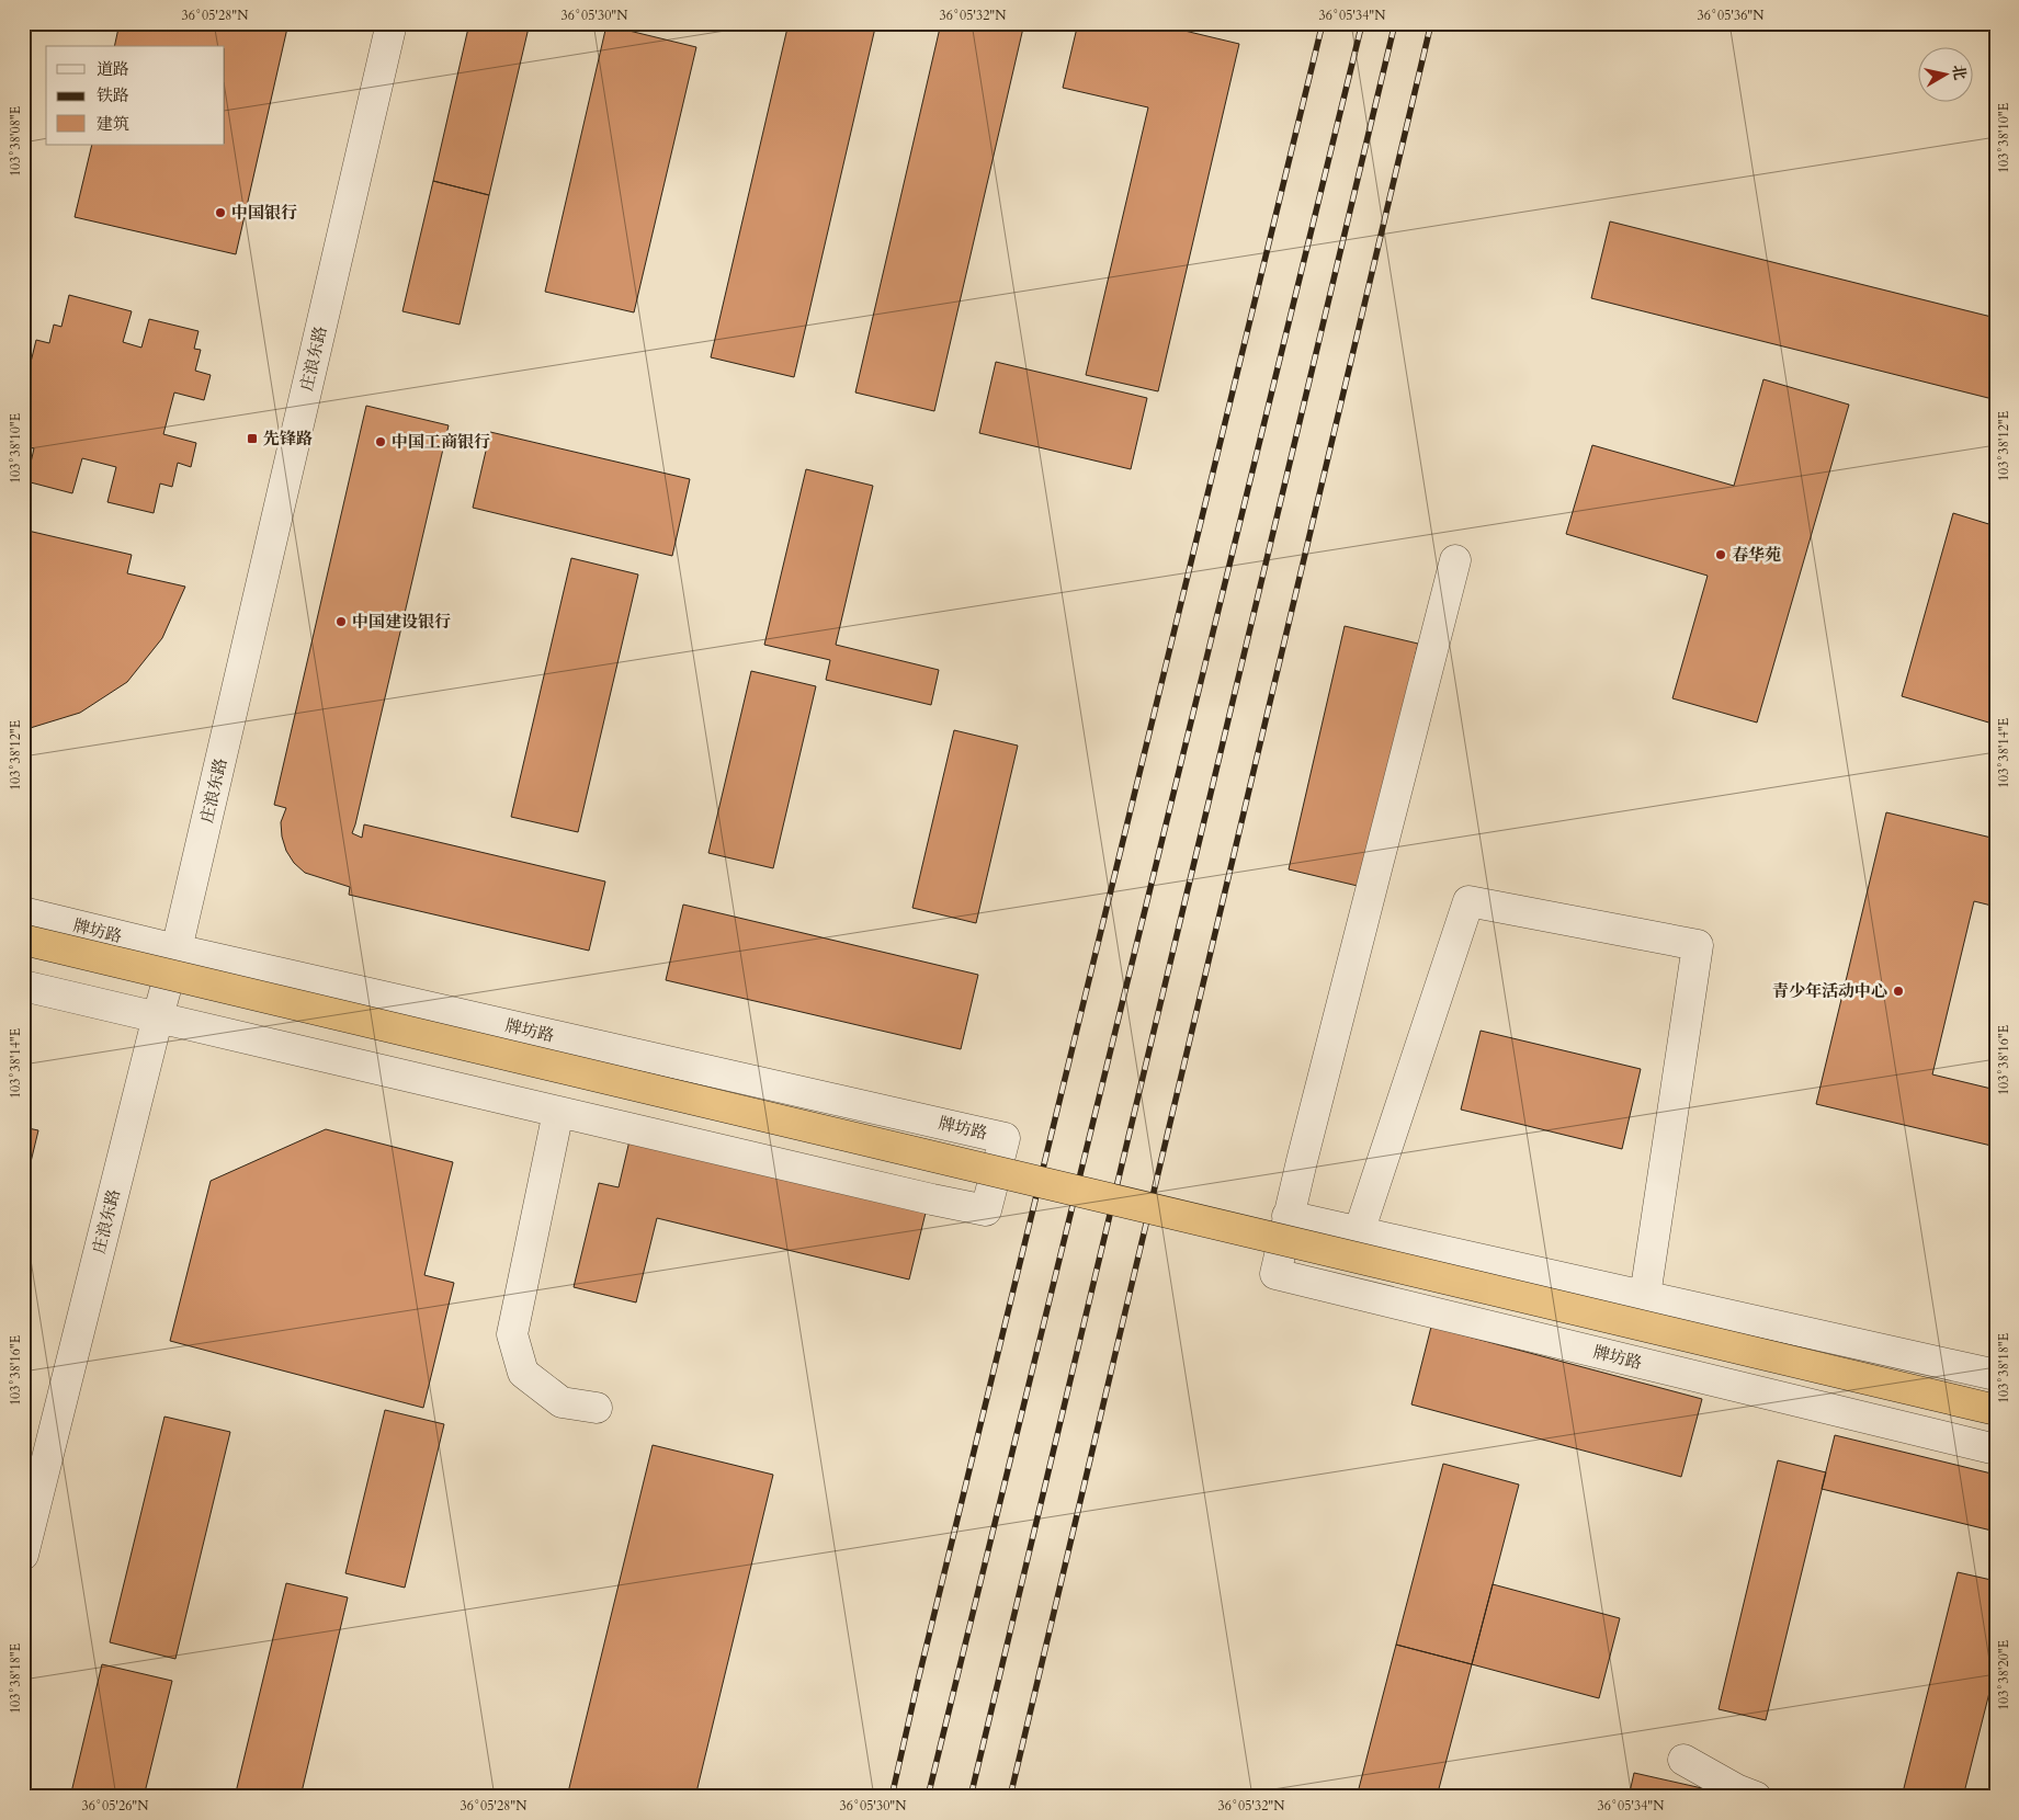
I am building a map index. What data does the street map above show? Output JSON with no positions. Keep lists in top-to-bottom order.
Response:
{
  "streets": {
    "main road": ["牌坊路"],
    "street": ["庄浪东路"]
  },
  "crossings": [
    ["庄浪东路", "牌坊路"]
  ],
  "places": {
    "other": [
      "中国银行",
      "中国工商银行",
      "春华苑",
      "中国建设银行",
      "青少年活动中心"
    ],
    "transit": ["先锋路"]
  },
  "legend": ["道路", "铁路", "建筑"],
  "north": "right",
  "coordinates": [
    "36°05'28\"N",
    "36°05'30\"N",
    "36°05'32\"N",
    "36°05'34\"N",
    "36°05'36\"N",
    "103°38'10\"E",
    "103°38'08\"E",
    "103°38'12\"E",
    "103°38'14\"E",
    "103°38'16\"E",
    "103°38'18\"E",
    "103°38'20\"E",
    "36°05'26\"N"
  ]
}
